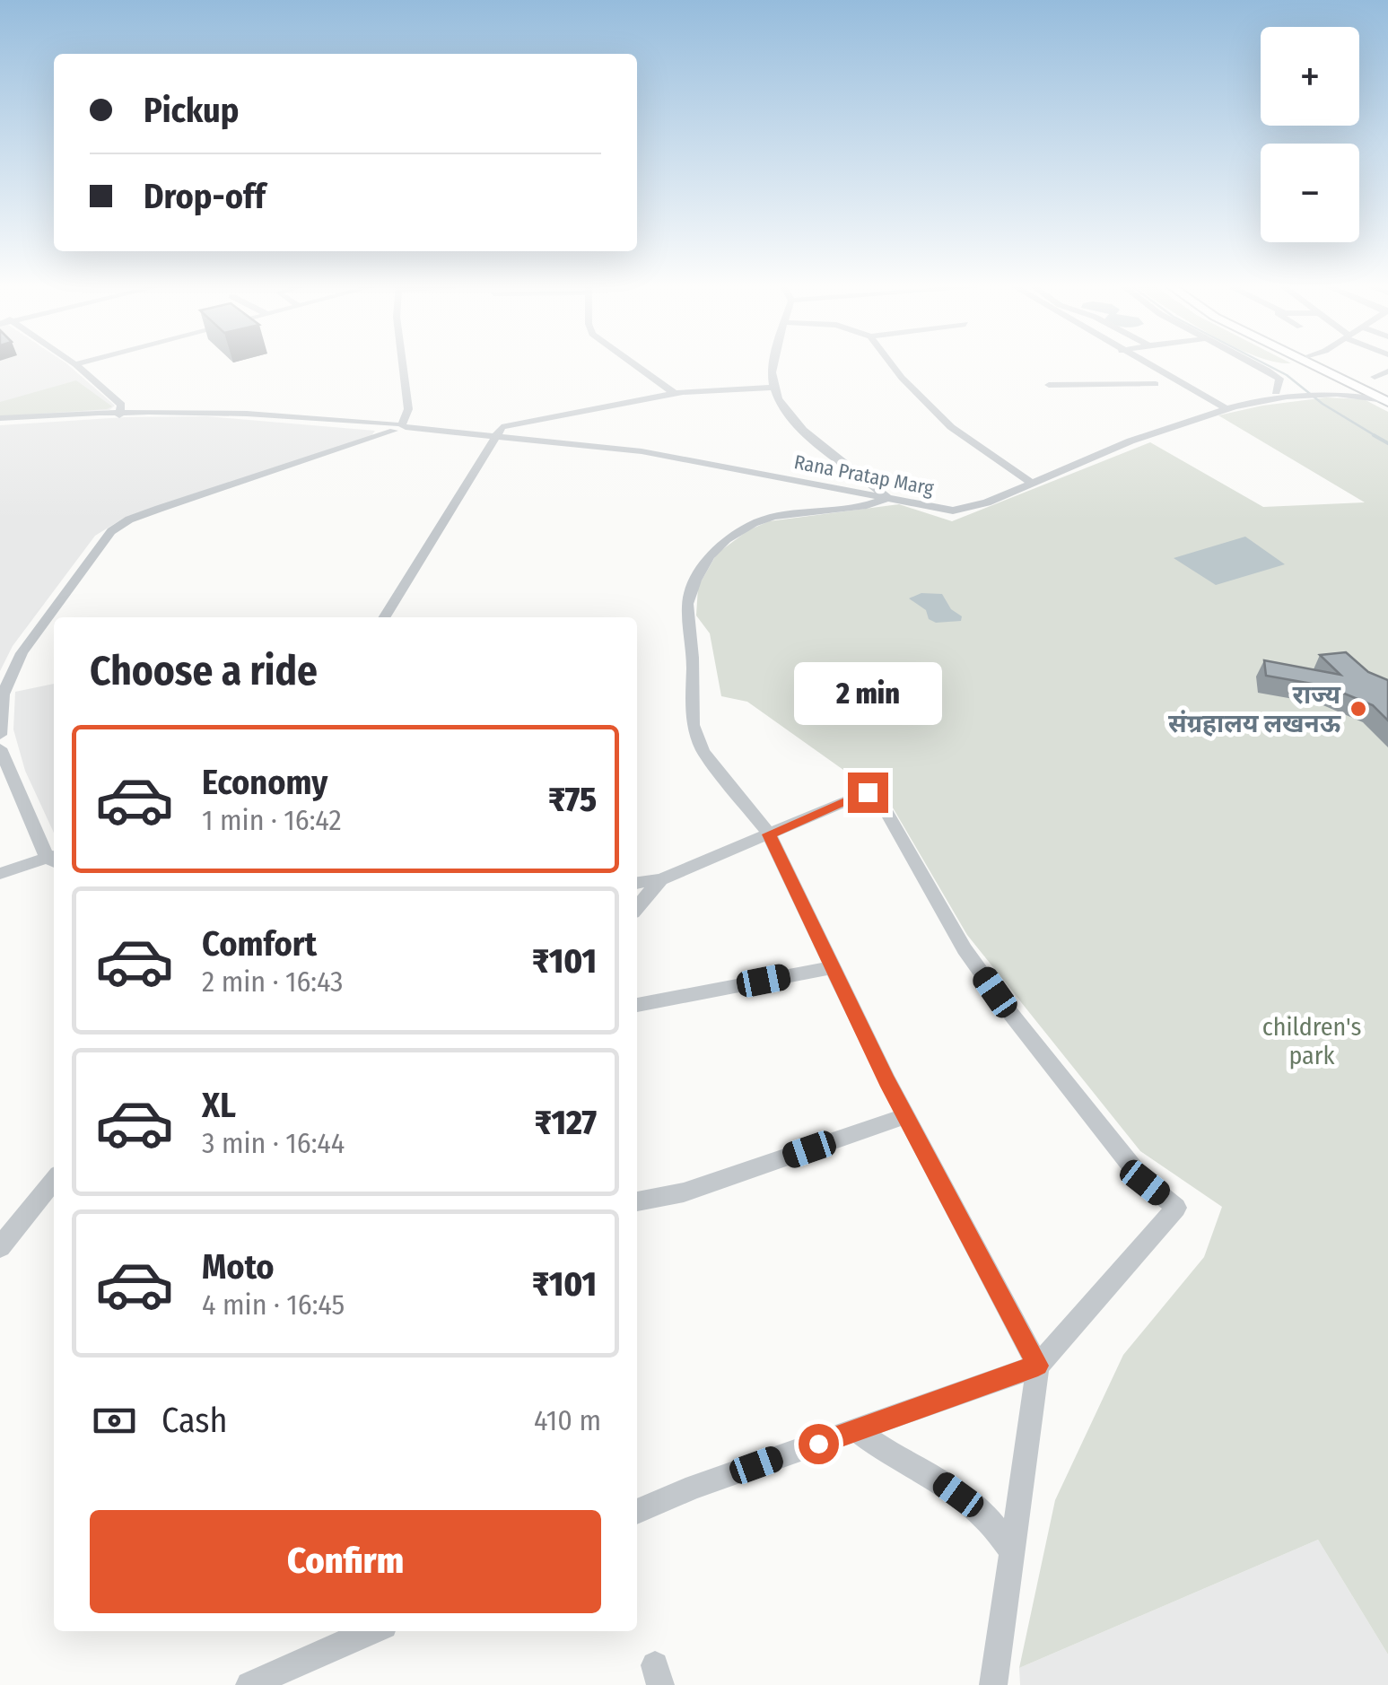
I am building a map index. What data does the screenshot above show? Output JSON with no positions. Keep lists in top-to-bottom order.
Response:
{
  "streets": {
    "street": ["Rana Pratap Marg"]
  },
  "parks": ["children's park"],
  "places": ["राज्य संग्रहालय लखनऊ"],
  "page": {
    "map_buttons": ["+", "−"],
    "banner": ["Pickup", "Drop-off"],
    "heading": "Choose a ride",
    "bubble": "2 min",
    "list": [
      {
        "name": "Economy",
        "note": "1 min · 16:42",
        "value": "₹75"
      },
      {
        "name": "Comfort",
        "note": "2 min · 16:43",
        "value": "₹101"
      },
      {
        "name": "XL",
        "note": "3 min · 16:44",
        "value": "₹127"
      },
      {
        "name": "Moto",
        "note": "4 min · 16:45",
        "value": "₹101"
      }
    ],
    "pay": ["Cash", "410 m"],
    "buttons": "Confirm"
  }
}
